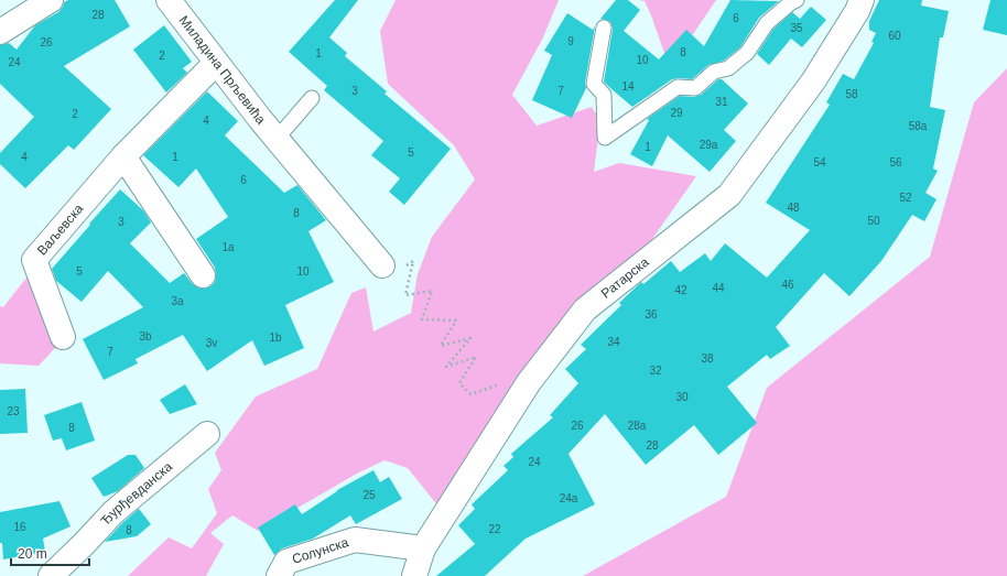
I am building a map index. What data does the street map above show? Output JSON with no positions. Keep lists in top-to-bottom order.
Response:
{
  "streets": {
    "street": [
      "Миладина Прљевића",
      "Ваљевска",
      "Ратарска",
      "Ђурђевданска",
      "Солунска"
    ]
  },
  "crossings": [
    ["Миладина Прљевића", "Ваљевска"],
    ["Ратарска", "Солунска"]
  ],
  "house_numbers": [
    "28",
    "6",
    "35",
    "60",
    "9",
    "26",
    "8",
    "1",
    "2",
    "10",
    "24",
    "14",
    "3",
    "7",
    "58",
    "31",
    "29",
    "2",
    "4",
    "58a",
    "29a",
    "1",
    "5",
    "4",
    "1",
    "54",
    "56",
    "6",
    "52",
    "48",
    "8",
    "50",
    "3",
    "1a",
    "5",
    "10",
    "46",
    "44",
    "42",
    "3a",
    "36",
    "3b",
    "1b",
    "34",
    "3v",
    "7",
    "38",
    "32",
    "30",
    "23",
    "26",
    "28a",
    "8",
    "28",
    "24",
    "25",
    "24a",
    "16",
    "22",
    "8"
  ],
  "scale_bar": "20 m"
}
